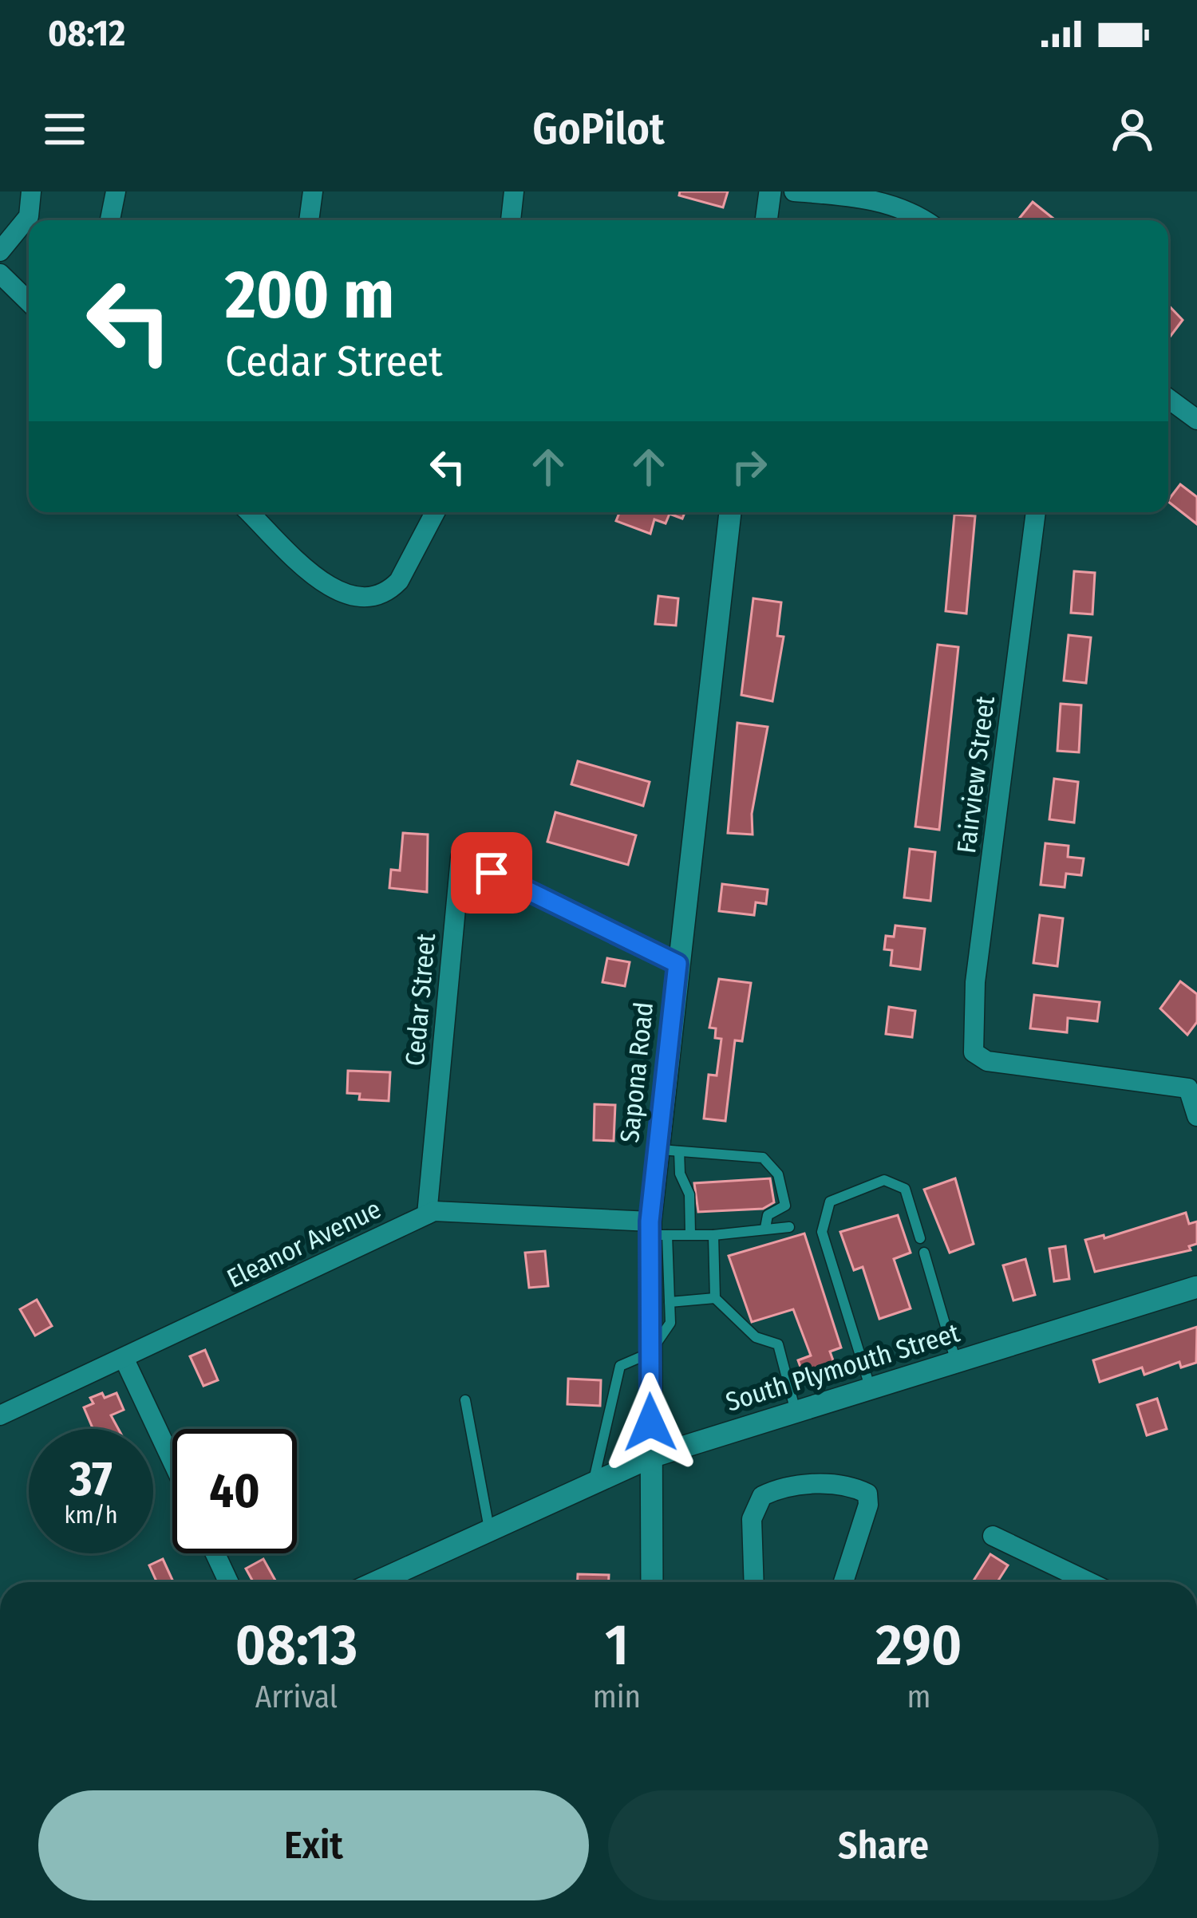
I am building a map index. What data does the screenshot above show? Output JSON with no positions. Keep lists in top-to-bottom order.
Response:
{
  "streets": {
    "street": [
      "Fairview Street",
      "Cedar Street",
      "Sapona Road",
      "Eleanor Avenue",
      "South Plymouth Street"
    ]
  },
  "crossings": [
    ["Cedar Street", "Sapona Road"],
    ["Cedar Street", "Eleanor Avenue"],
    ["Sapona Road", "Eleanor Avenue"],
    ["Sapona Road", "South Plymouth Street"]
  ],
  "page": {
    "status": "08:12",
    "header": "GoPilot",
    "turn": ["200 m", "Cedar Street"],
    "speed": "37 km/h",
    "limit": "40",
    "eta": [
      "08:13",
      "Arrival",
      "1",
      "min",
      "290",
      "m"
    ],
    "buttons": ["Exit", "Share"]
  }
}
